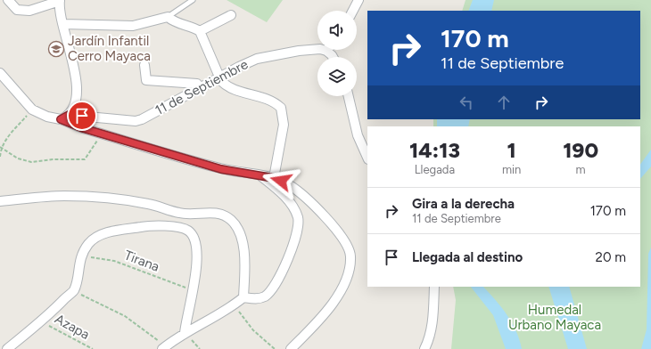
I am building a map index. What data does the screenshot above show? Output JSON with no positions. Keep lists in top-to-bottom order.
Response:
{
  "streets": {
    "street": ["11 de Septiembre"],
    "path": ["Tirana", "Azapa"]
  },
  "parks": ["Humedal Urbano Mayaca"],
  "places": {
    "school or university": ["Jardín Infantil Cerro Mayaca"]
  },
  "page": {
    "turn": ["170 m", "11 de Septiembre"],
    "eta": [
      "14:13",
      "Llegada",
      "1",
      "min",
      "190",
      "m"
    ],
    "list": [
      {
        "name": "Gira a la derecha",
        "note": "11 de Septiembre",
        "value": "170 m"
      },
      {
        "name": "Llegada al destino",
        "value": "20 m"
      }
    ]
  }
}
